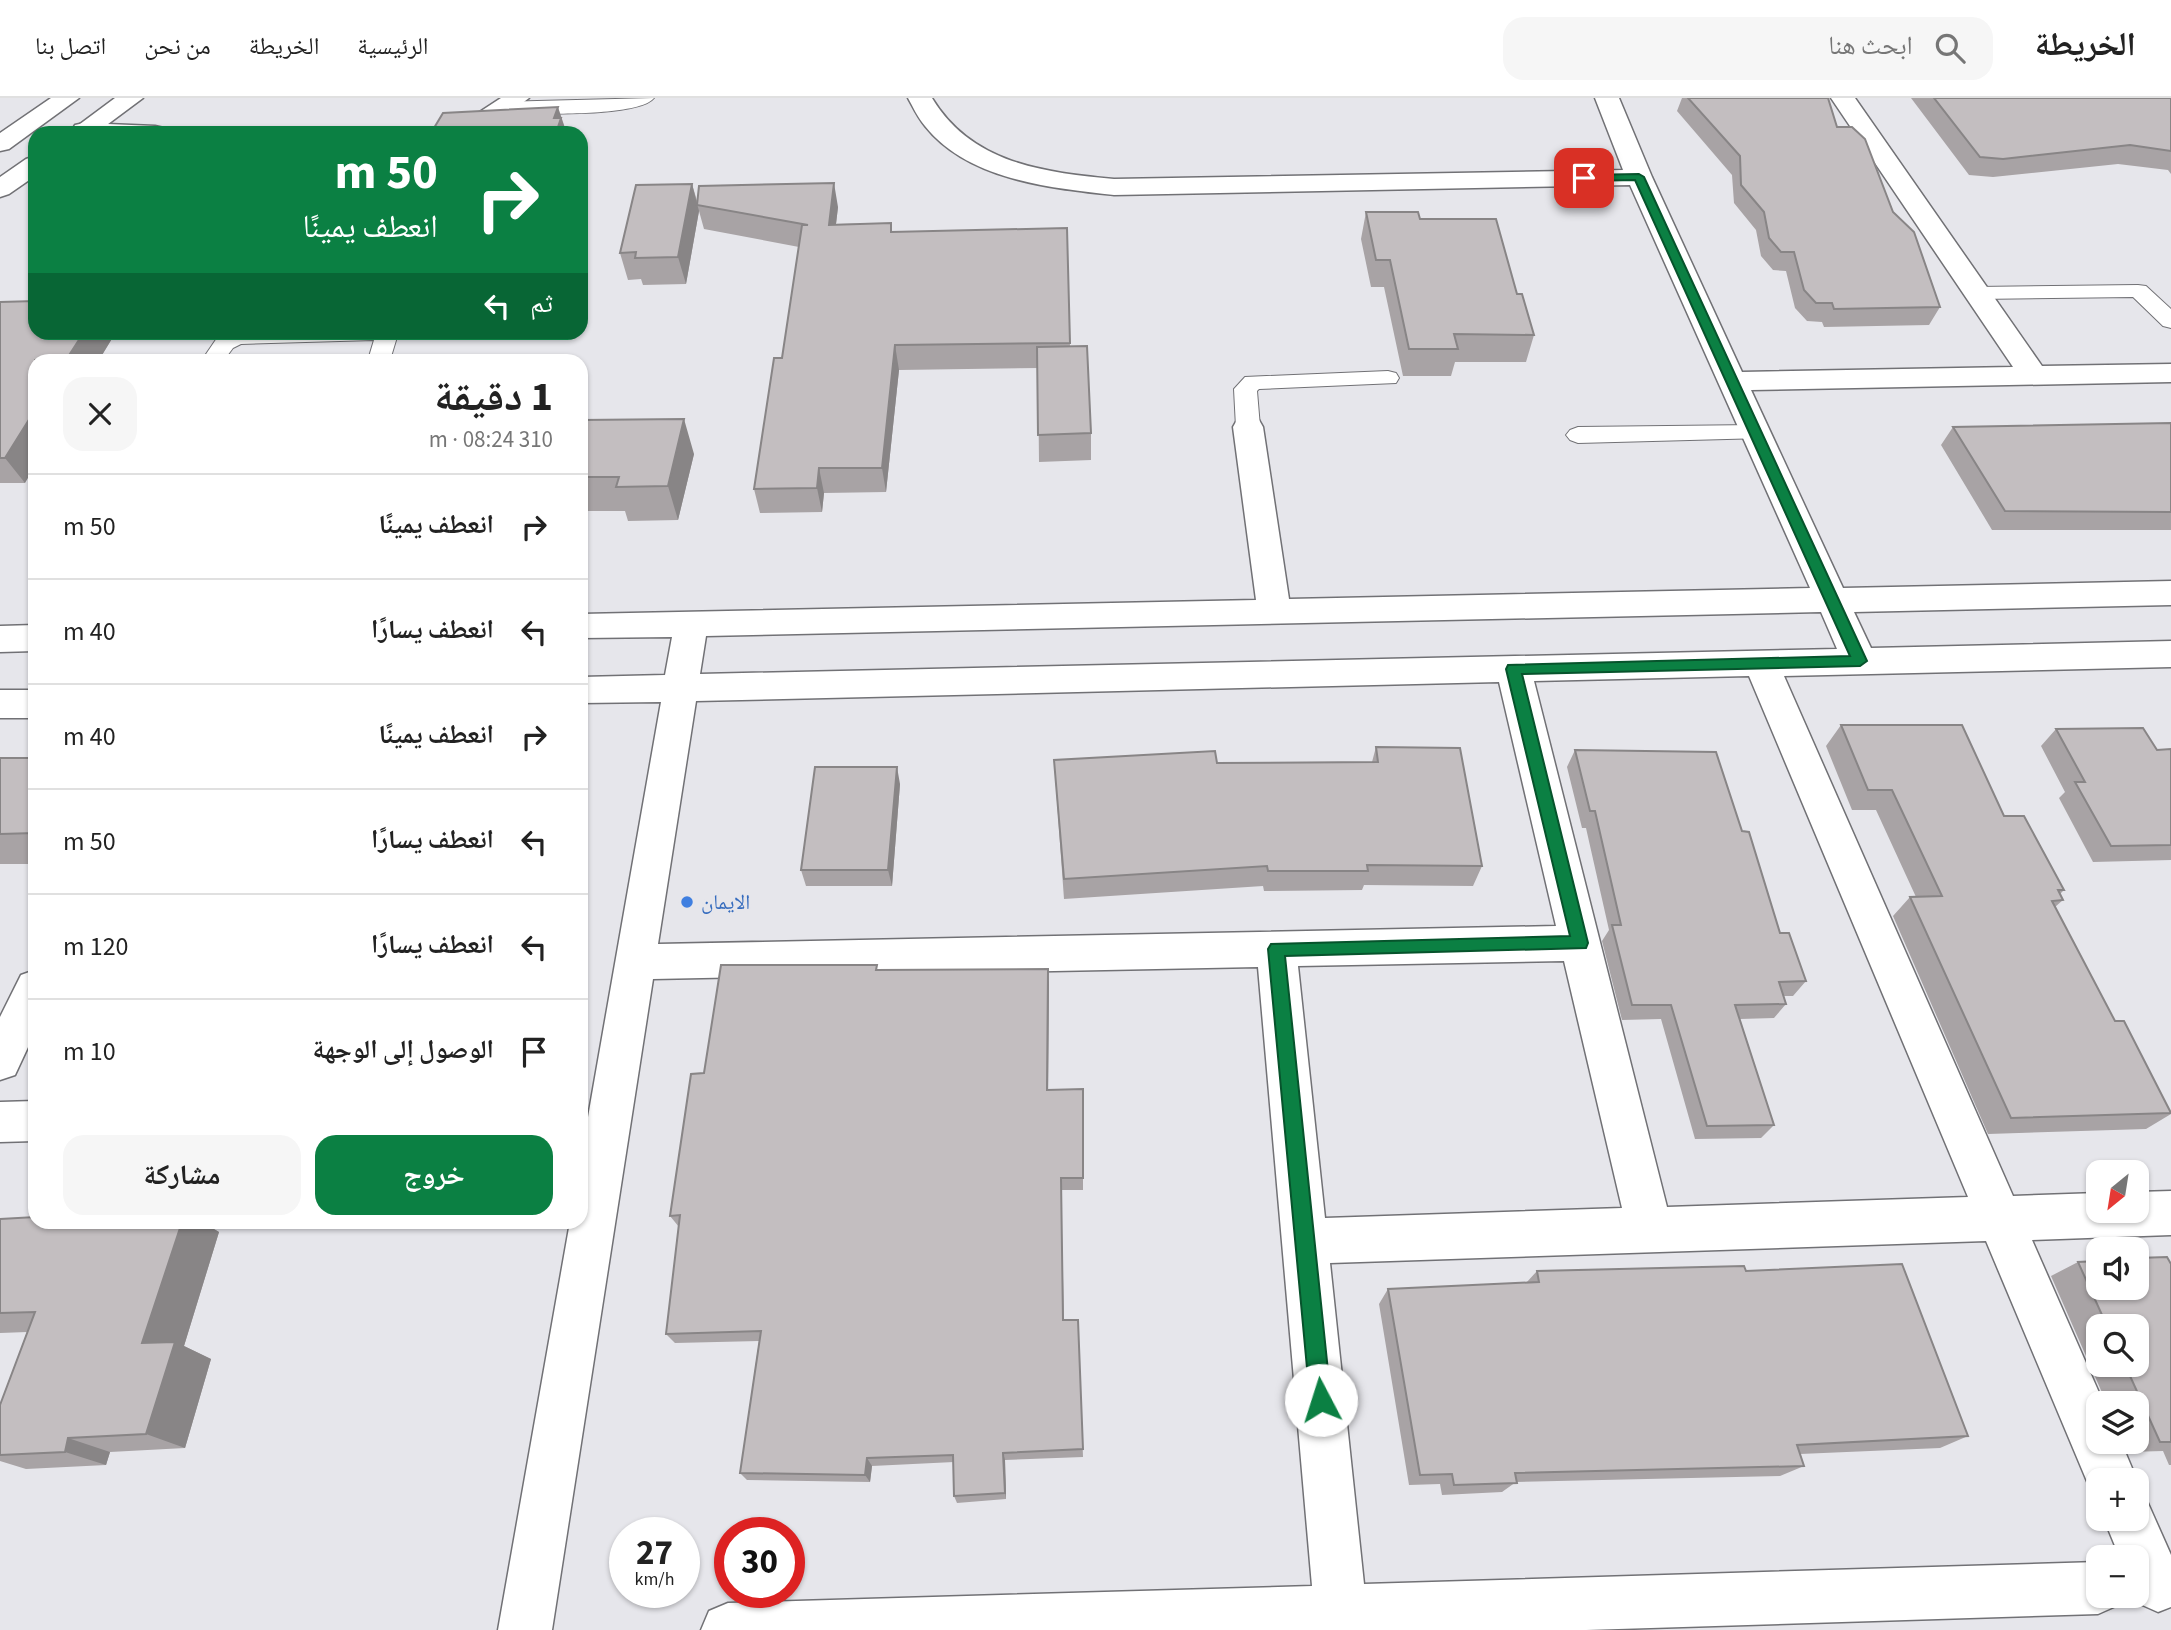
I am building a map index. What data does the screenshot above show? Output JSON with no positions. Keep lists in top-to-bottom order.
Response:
{
  "places": ["الايمان"],
  "north": "bottom left",
  "page": {
    "header": "الخريطة",
    "search": "ابحث هنا",
    "nav": [
      "الرئيسية",
      "الخريطة",
      "من نحن",
      "اتصل بنا"
    ],
    "turn": ["50 m", "انعطف يمينًا"],
    "then": "ثم",
    "heading": ["1 دقيقة", "310 m · 08:24"],
    "list": [
      {
        "name": "انعطف يمينًا",
        "value": "50 m"
      },
      {
        "name": "انعطف يسارًا",
        "value": "40 m"
      },
      {
        "name": "انعطف يمينًا",
        "value": "40 m"
      },
      {
        "name": "انعطف يسارًا",
        "value": "50 m"
      },
      {
        "name": "انعطف يسارًا",
        "value": "120 m"
      },
      {
        "name": "الوصول إلى الوجهة",
        "value": "10 m"
      }
    ],
    "buttons": ["خروج", "مشاركة"],
    "map_buttons": ["+", "−"],
    "speed": "27 km/h",
    "limit": "30"
  }
}
